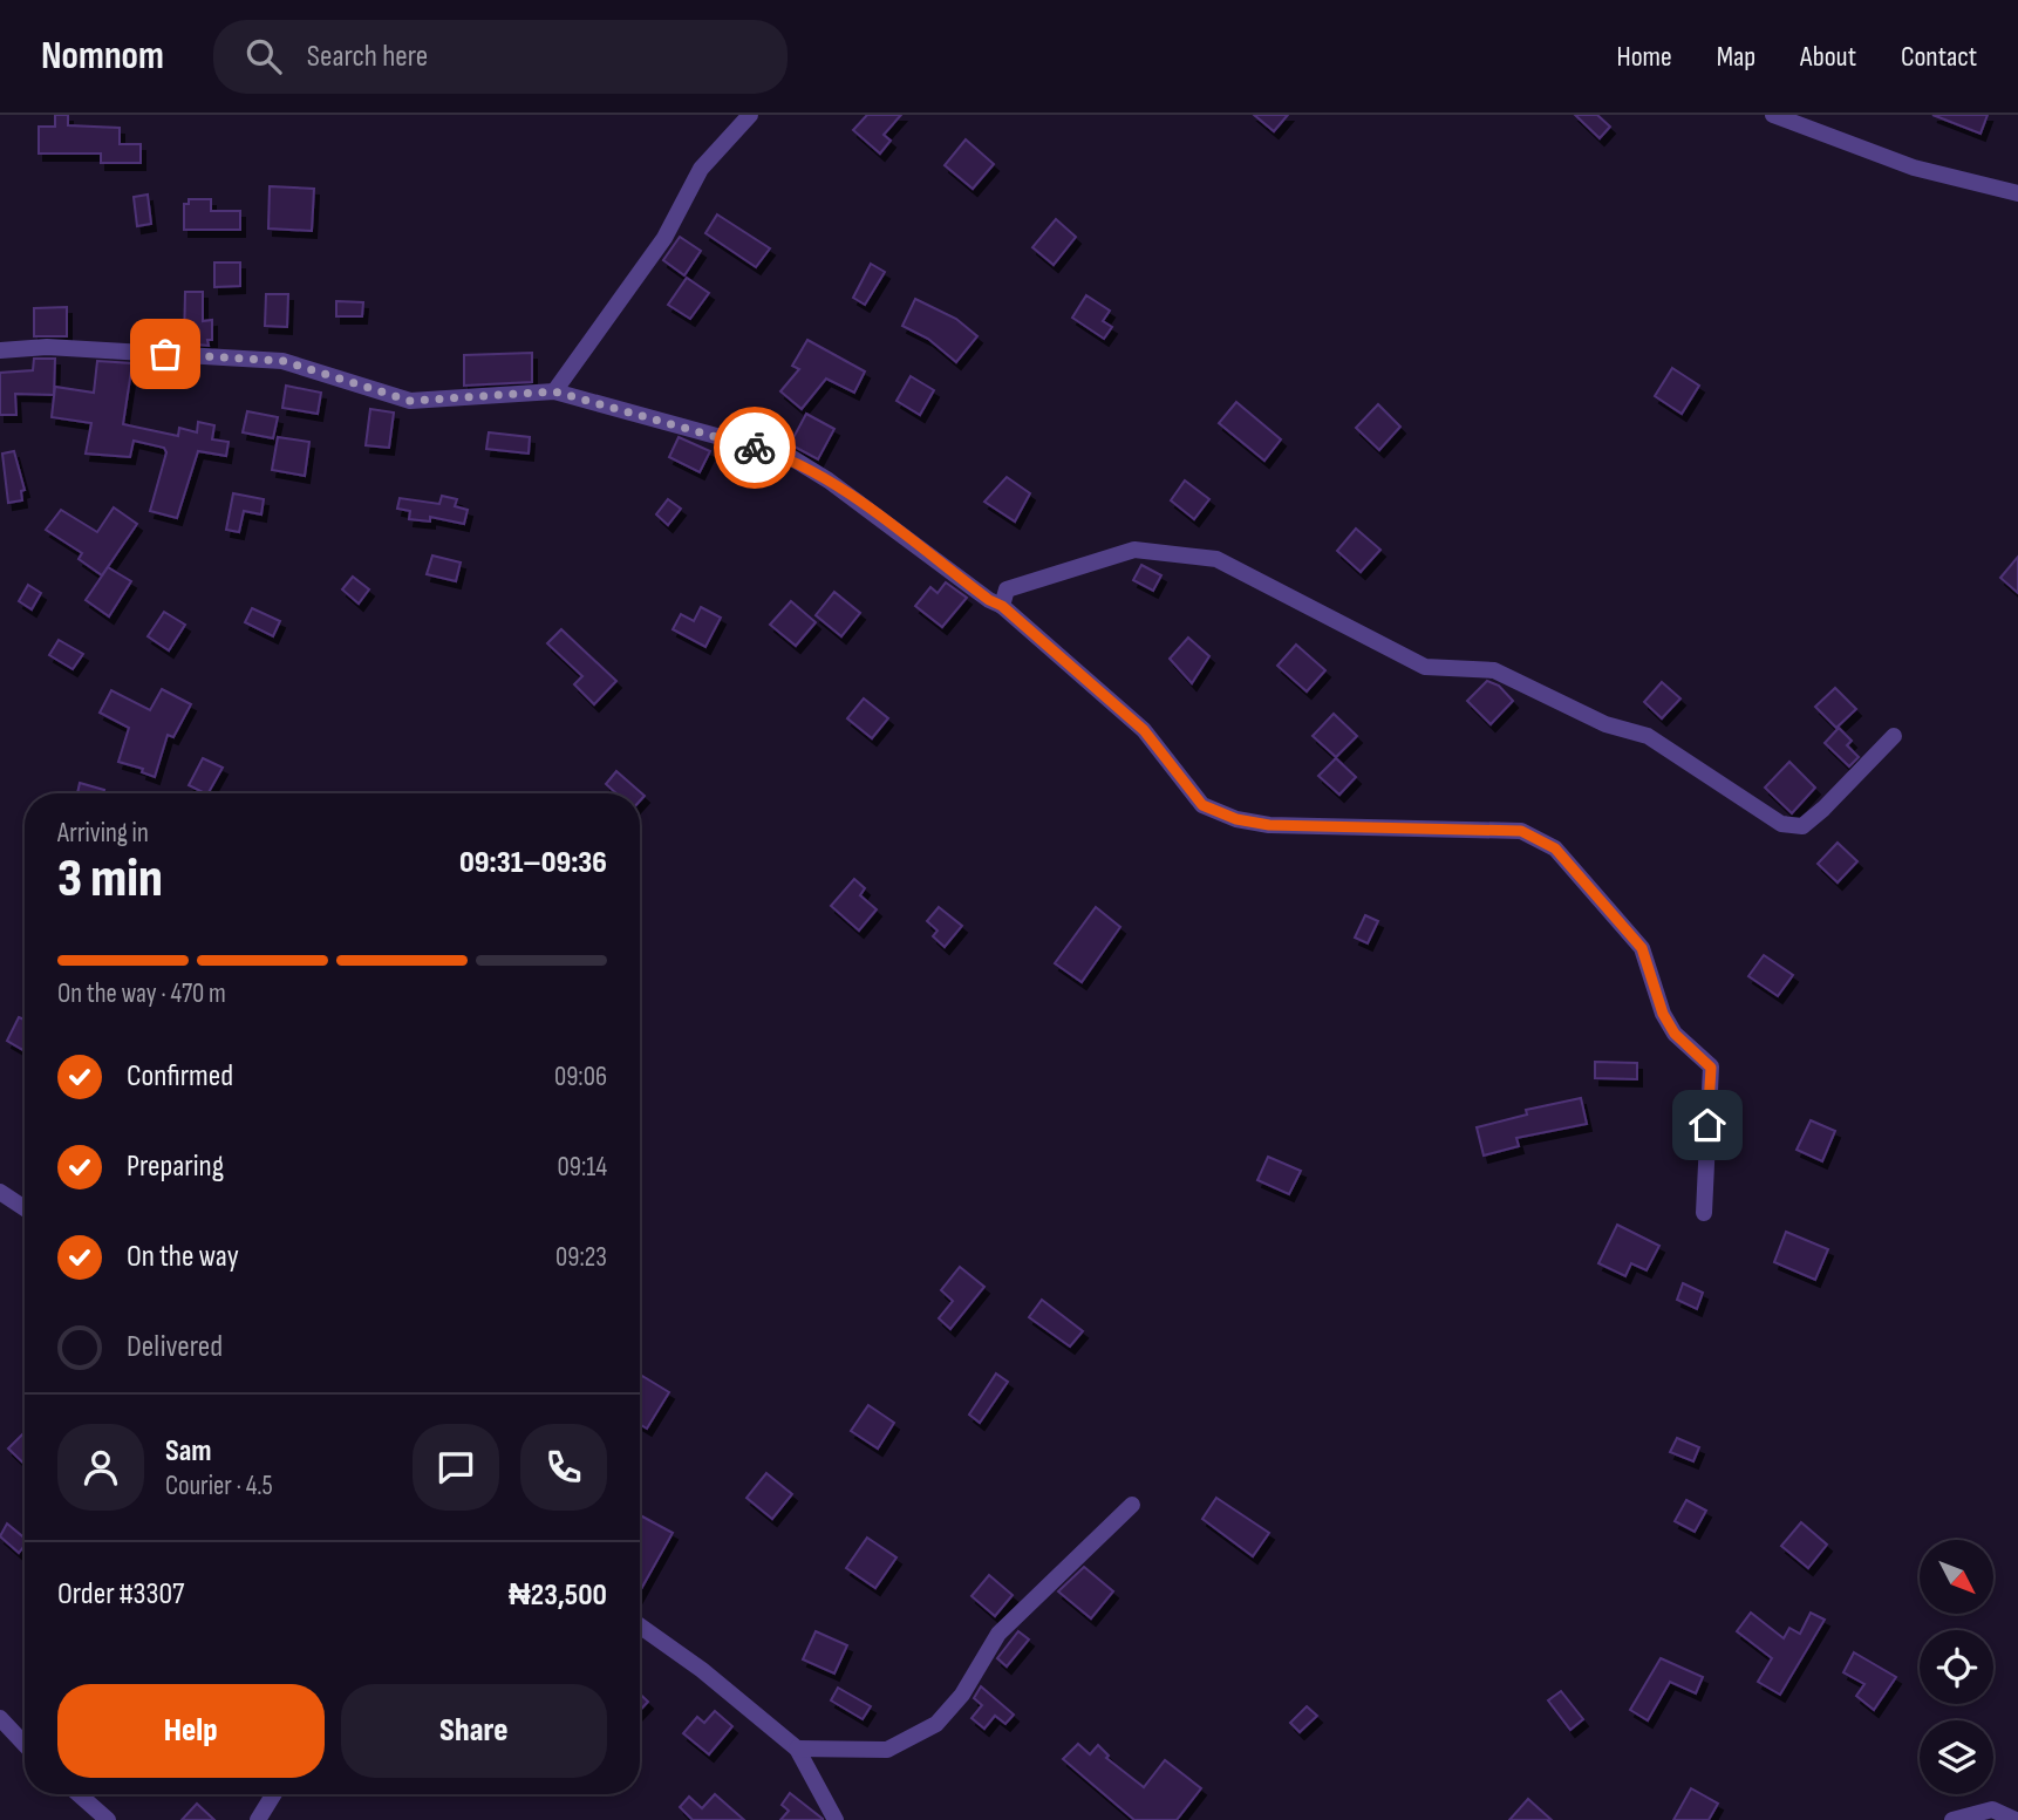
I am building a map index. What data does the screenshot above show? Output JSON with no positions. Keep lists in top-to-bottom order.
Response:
{
  "north": "bottom right",
  "page": {
    "header": "Nomnom",
    "search": "Search here",
    "nav": [
      "Home",
      "Map",
      "About",
      "Contact"
    ],
    "heading": ["3 min", "Arriving in", "09:31–09:36"],
    "panel": [
      "Sam",
      "Courier · 4.5",
      "Order #3307",
      "₦23,500"
    ],
    "bar": "On the way · 470 m",
    "list": [
      ["Confirmed", "09:06"],
      ["Preparing", "09:14"],
      ["On the way", "09:23"],
      "Delivered"
    ],
    "buttons": ["Help", "Share"]
  }
}
